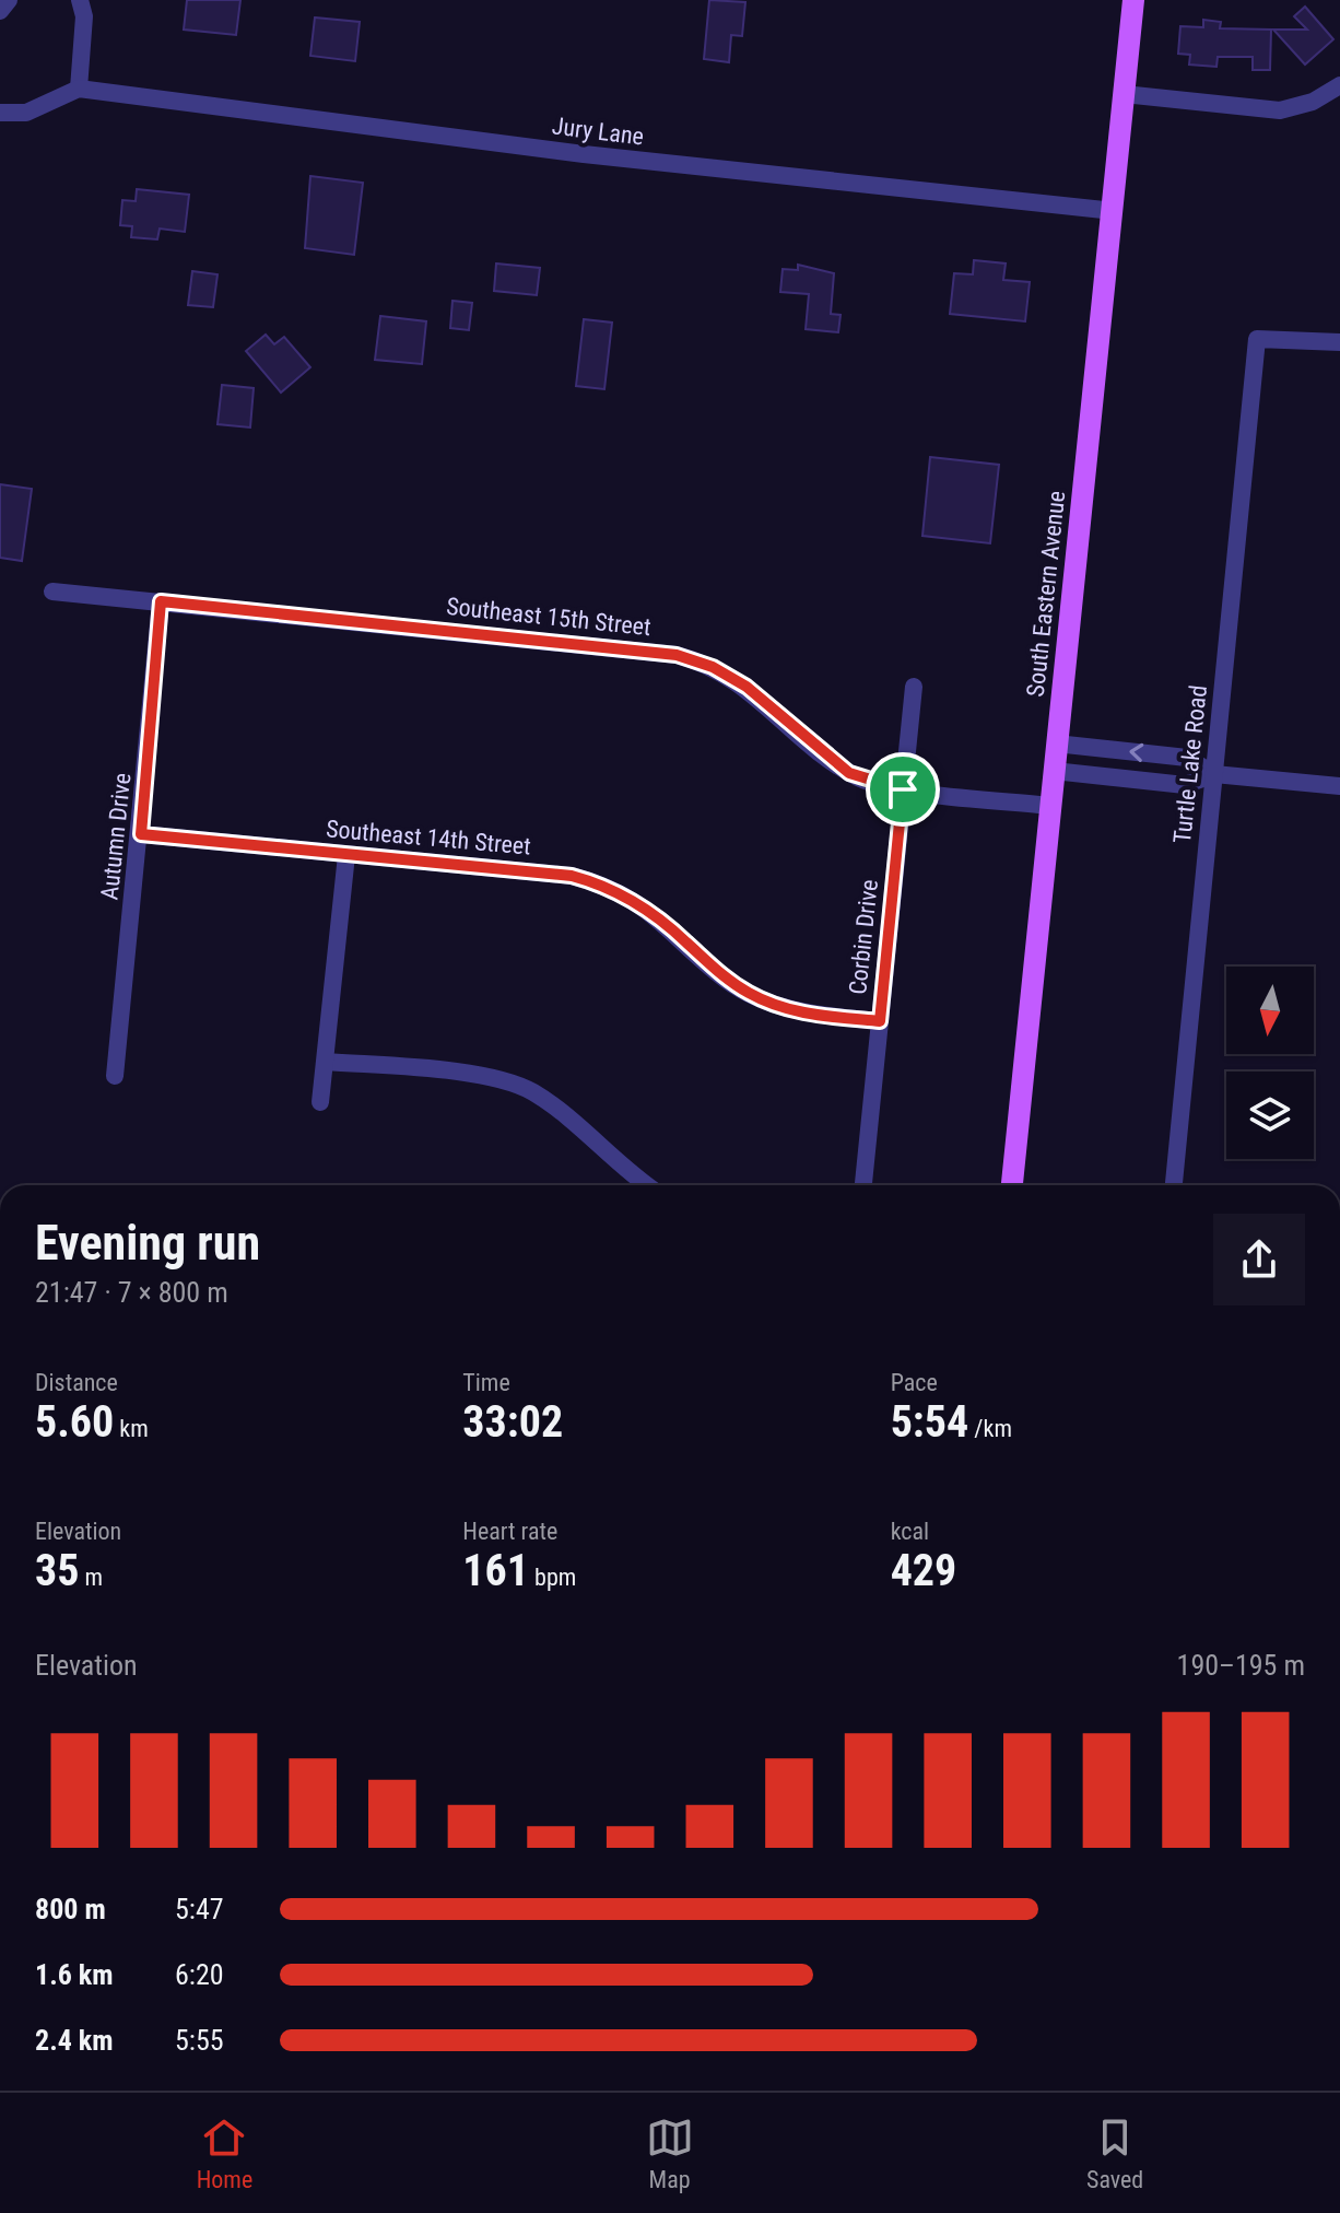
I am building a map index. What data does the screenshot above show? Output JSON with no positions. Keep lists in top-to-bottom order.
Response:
{
  "streets": {
    "main road": ["South Eastern Avenue"],
    "street": [
      "Jury Lane",
      "Southeast 15th Street",
      "Turtle Lake Road",
      "Autumn Drive",
      "Southeast 14th Street",
      "Corbin Drive"
    ]
  },
  "crossings": [
    ["Jury Lane", "South Eastern Avenue"],
    ["South Eastern Avenue", "Southeast 15th Street"],
    ["Southeast 15th Street", "Autumn Drive"],
    ["Southeast 15th Street", "Corbin Drive"],
    ["Autumn Drive", "Southeast 14th Street"],
    ["Southeast 14th Street", "Corbin Drive"]
  ],
  "north": "bottom",
  "page": {
    "heading": ["Evening run", "21:47 · 7 × 800 m"],
    "stats": [
      ["Distance", "5.60 km"],
      ["Time", "33:02"],
      ["Pace", "5:54 /km"],
      ["Elevation", "35 m"],
      ["Heart rate", "161 bpm"],
      ["kcal", "429"]
    ],
    "chart": ["Elevation", "190–195 m"],
    "list": [
      {
        "name": "800 m",
        "note": "5:47"
      },
      {
        "name": "1.6 km",
        "note": "6:20"
      },
      {
        "name": "2.4 km",
        "note": "5:55"
      }
    ],
    "tabs": ["Home", "Map", "Saved"]
  }
}
